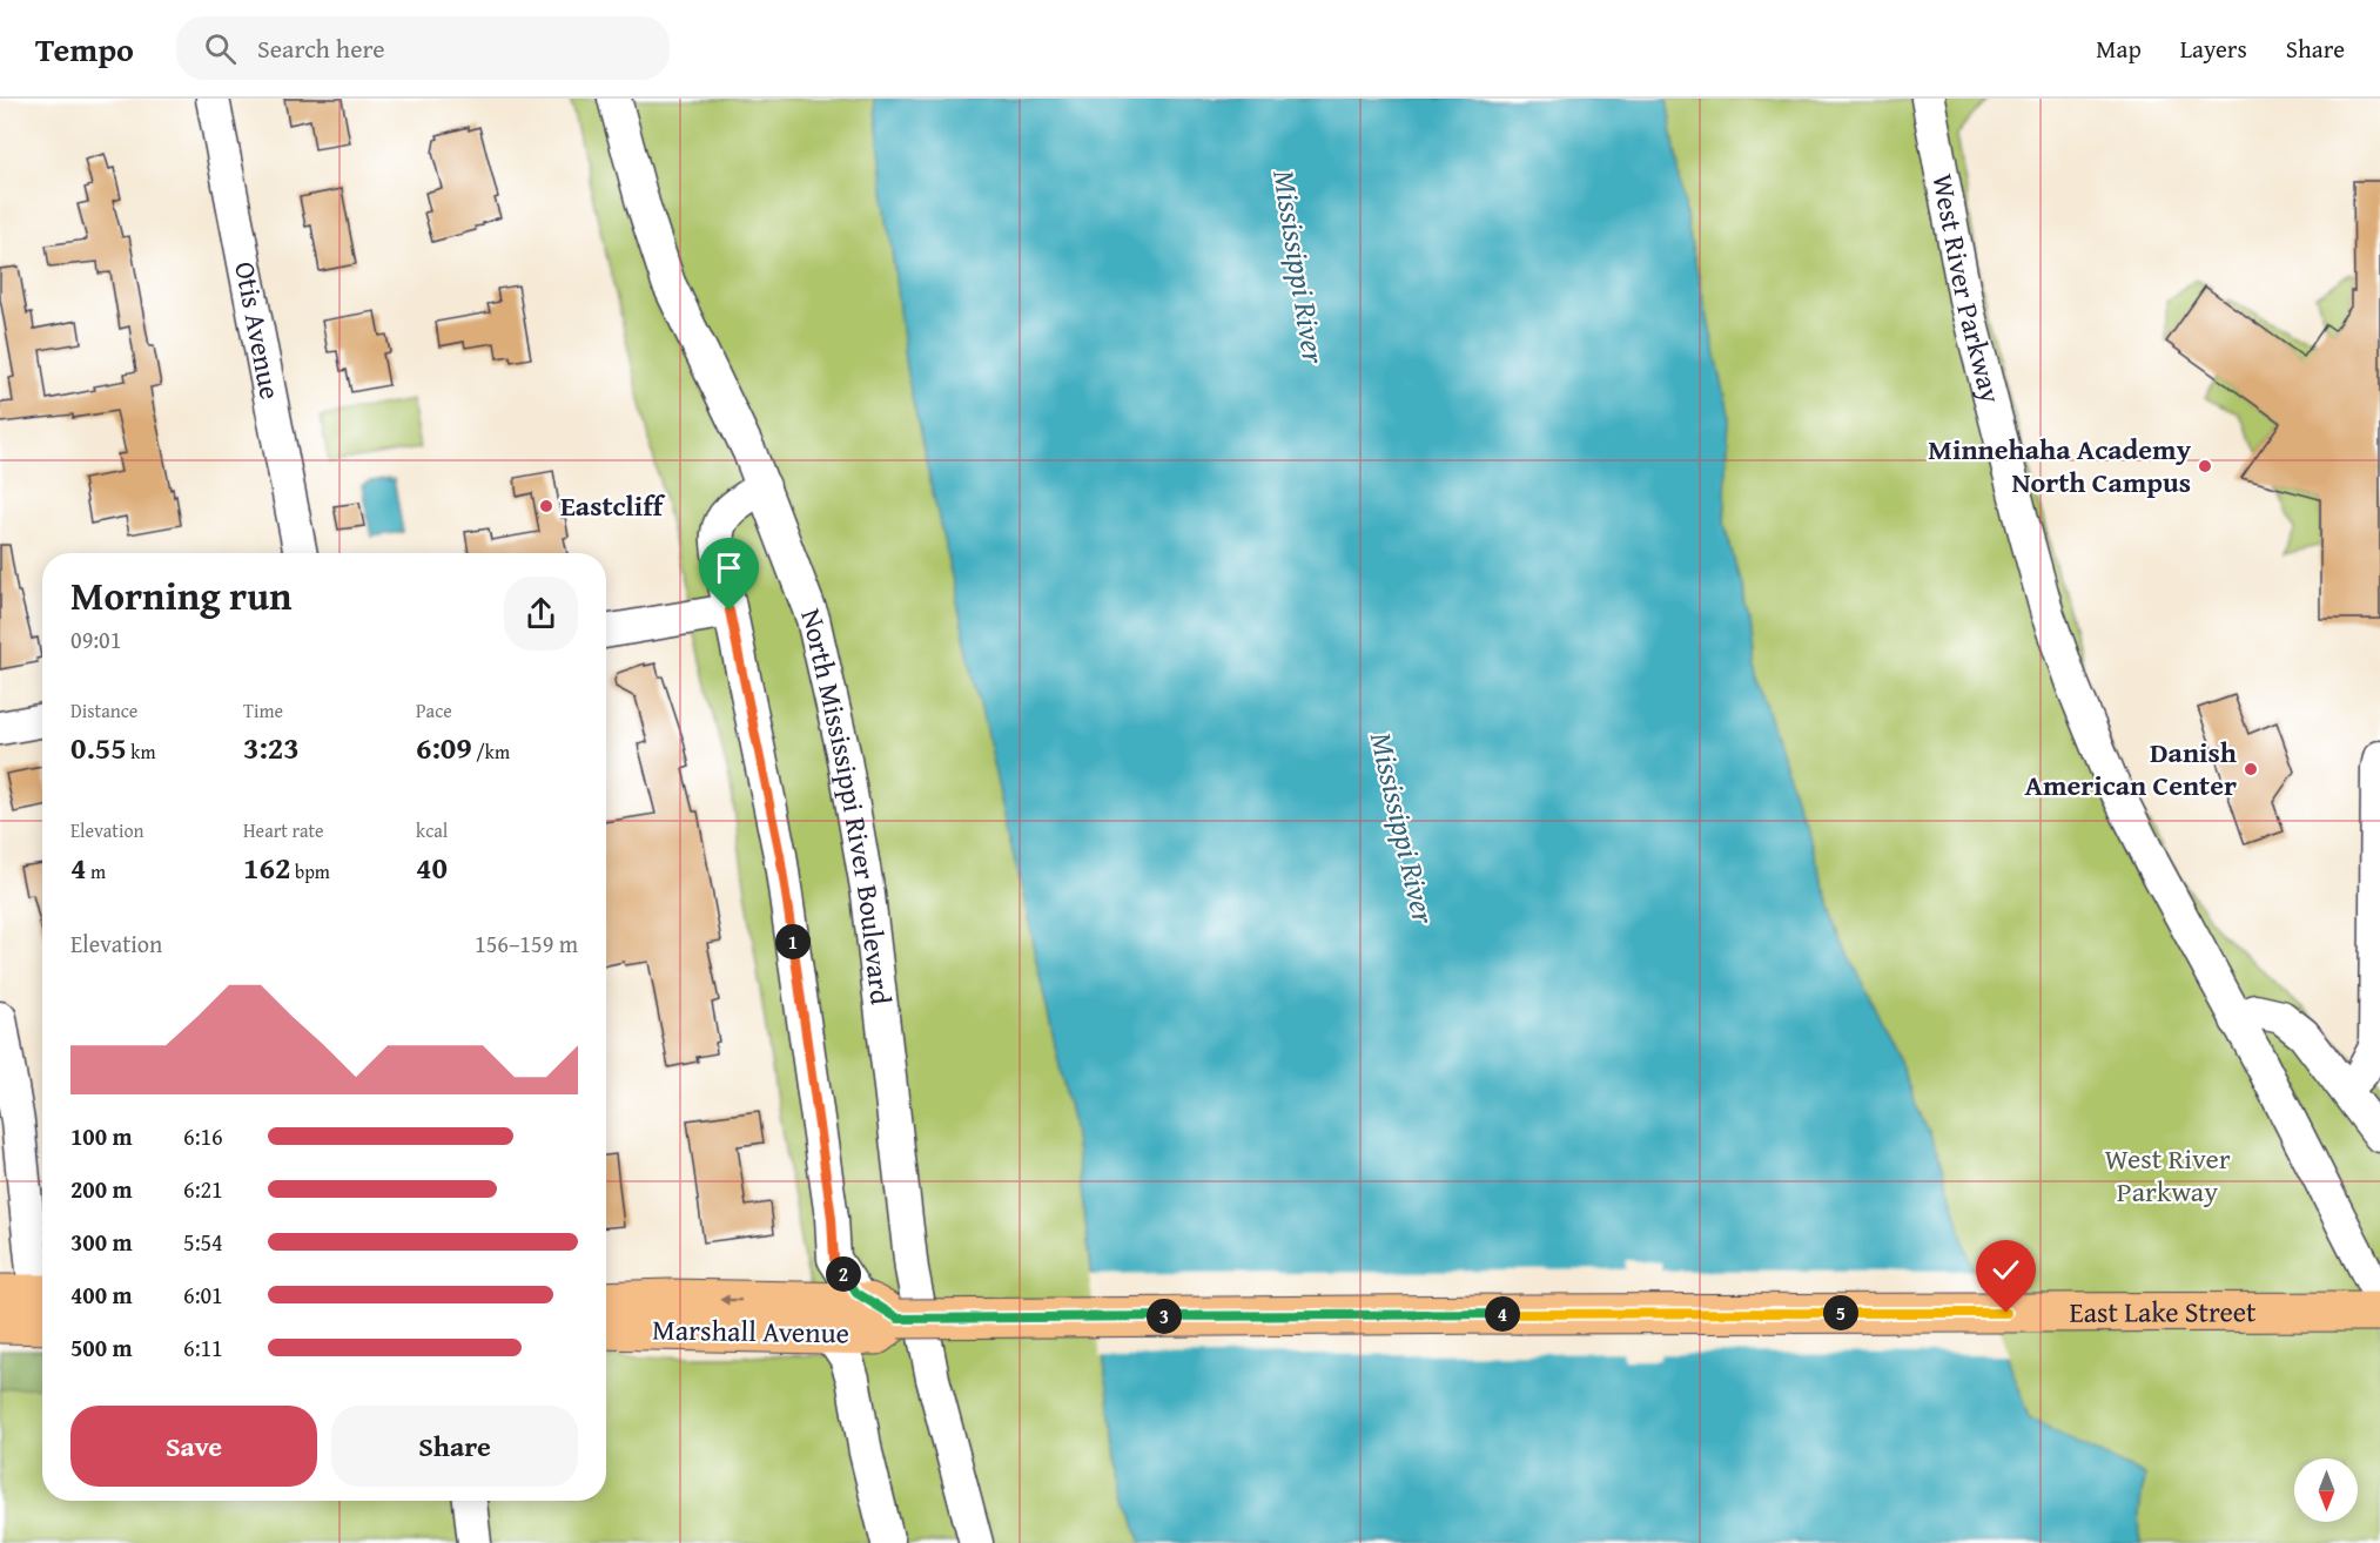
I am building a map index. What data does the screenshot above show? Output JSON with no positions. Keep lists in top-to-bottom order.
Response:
{
  "streets": {
    "main road": ["East Lake Street", "Marshall Avenue"],
    "street": ["West River Parkway", "Otis Avenue", "North Mississippi River Boulevard"]
  },
  "crossings": [
    ["East Lake Street", "Marshall Avenue"]
  ],
  "water": ["Mississippi River"],
  "parks": ["West River Parkway"],
  "places": ["Minnehaha Academy North Campus", "Eastcliff", "Danish American Center"],
  "north": "bottom",
  "page": {
    "header": "Tempo",
    "search": "Search here",
    "nav": ["Map", "Layers", "Share"],
    "heading": ["Morning run", "09:01"],
    "stats": [
      ["Distance", "0.55 km"],
      ["Time", "3:23"],
      ["Pace", "6:09 /km"],
      ["Elevation", "4 m"],
      ["Heart rate", "162 bpm"],
      ["kcal", "40"]
    ],
    "chart": ["Elevation", "156–159 m"],
    "pins": [
      "1",
      "2",
      "5",
      "4",
      "3"
    ],
    "list": [
      {
        "name": "100 m",
        "note": "6:16"
      },
      {
        "name": "200 m",
        "note": "6:21"
      },
      {
        "name": "300 m",
        "note": "5:54"
      },
      {
        "name": "400 m",
        "note": "6:01"
      },
      {
        "name": "500 m",
        "note": "6:11"
      }
    ],
    "buttons": ["Save", "Share"]
  }
}
